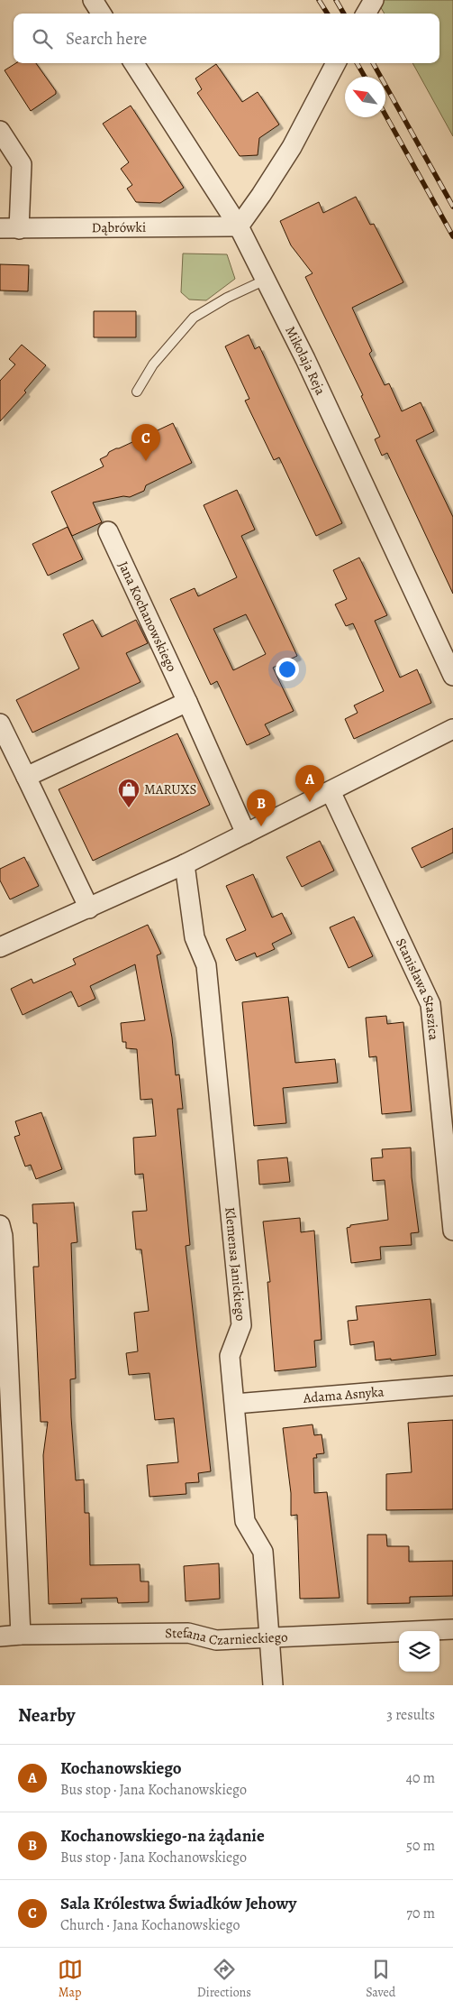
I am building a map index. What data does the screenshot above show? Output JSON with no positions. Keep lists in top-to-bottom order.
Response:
{
  "streets": {
    "street": [
      "Dąbrówki",
      "Mikołaja Reja",
      "Jana Kochanowskiego",
      "Stanisława Staszica",
      "Klemensa Janickiego",
      "Adama Asnyka",
      "Stefana Czarnieckiego"
    ]
  },
  "crossings": [
    ["Dąbrówki", "Mikołaja Reja"],
    ["Klemensa Janickiego", "Adama Asnyka"],
    ["Klemensa Janickiego", "Stefana Czarnieckiego"]
  ],
  "places": {
    "shop": ["MARUXS"]
  },
  "north": "top left",
  "page": {
    "search": "Search here",
    "pins": ["C", "A", "B"],
    "heading": ["Nearby", "3 results"],
    "list": [
      {
        "mark": "A",
        "name": "Kochanowskiego",
        "note": "Bus stop · Jana Kochanowskiego",
        "value": "40 m"
      },
      {
        "mark": "B",
        "name": "Kochanowskiego-na żądanie",
        "note": "Bus stop · Jana Kochanowskiego",
        "value": "50 m"
      },
      {
        "mark": "C",
        "name": "Sala Królestwa Świadków Jehowy",
        "note": "Church · Jana Kochanowskiego",
        "value": "70 m"
      }
    ],
    "nav": ["Map", "Directions", "Saved"]
  }
}
